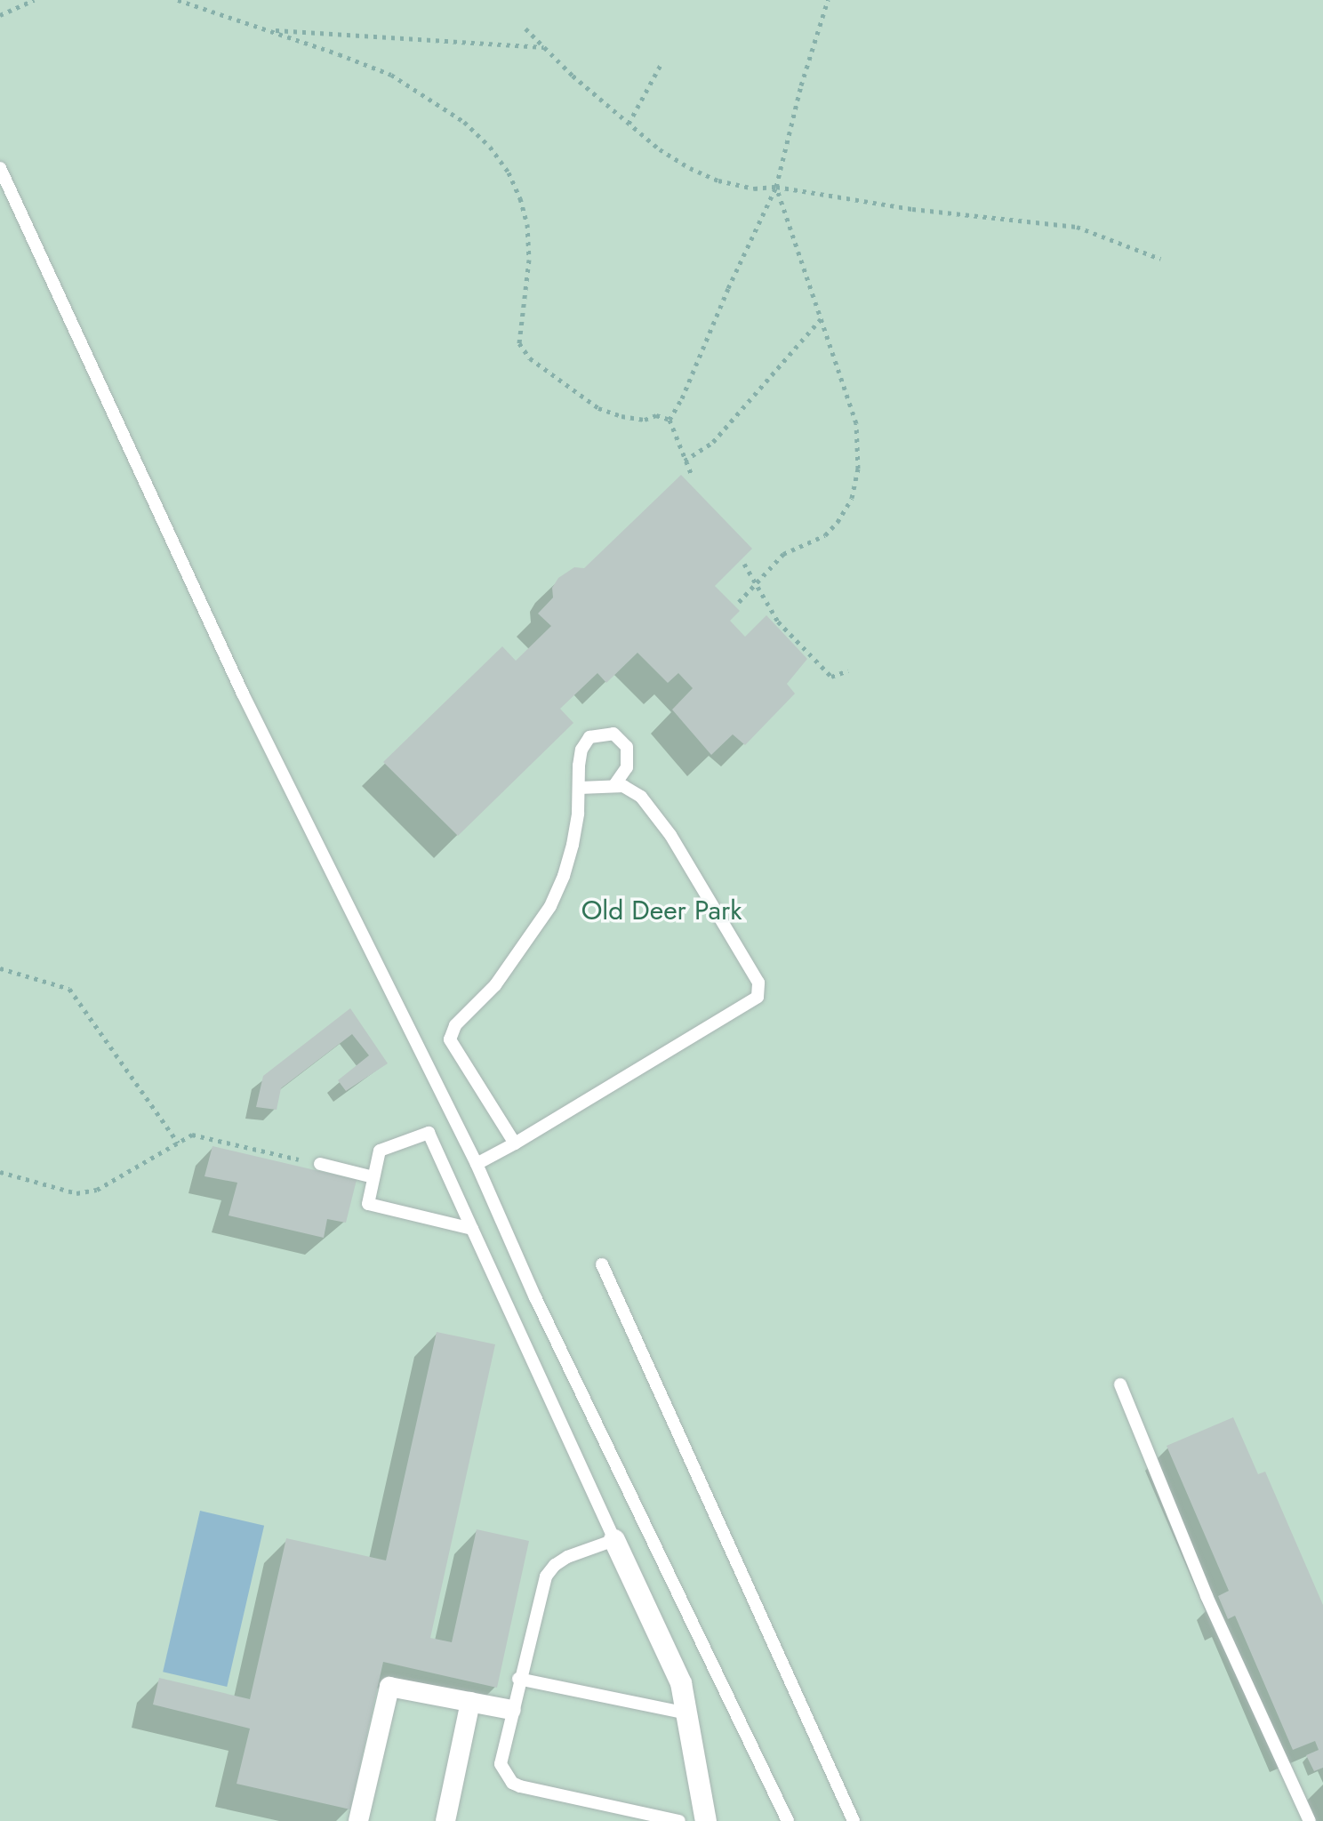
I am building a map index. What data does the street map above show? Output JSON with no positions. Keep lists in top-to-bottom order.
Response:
{
  "parks": ["Old Deer Park"]
}
